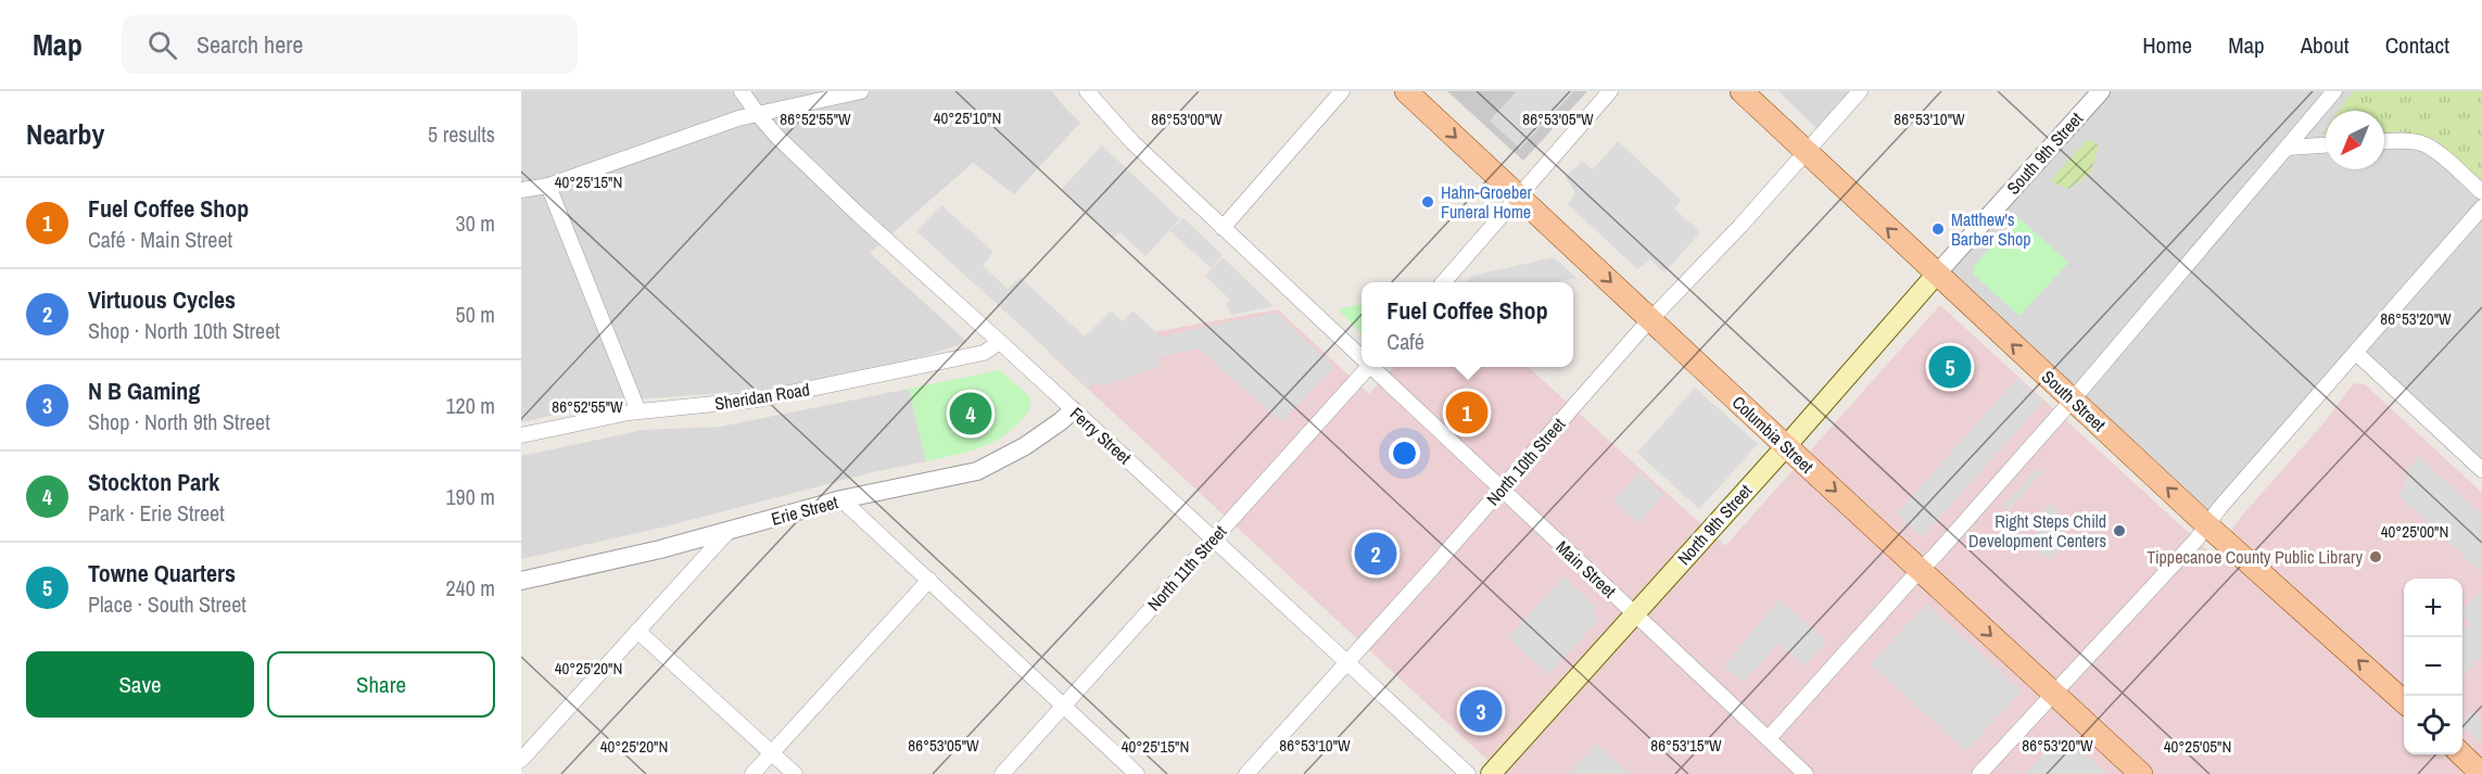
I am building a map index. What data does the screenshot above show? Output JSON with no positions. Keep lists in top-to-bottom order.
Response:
{
  "streets": {
    "main road": ["South Street", "Columbia Street", "North 9th Street"],
    "street": [
      "South 9th Street",
      "Sheridan Road",
      "Ferry Street",
      "North 10th Street",
      "Erie Street",
      "North 11th Street",
      "Main Street"
    ]
  },
  "crossings": [
    ["South 9th Street", "South Street"],
    ["South 9th Street", "North 9th Street"],
    ["Sheridan Road", "Ferry Street"],
    ["South Street", "North 10th Street"],
    ["South Street", "North 9th Street"],
    ["Columbia Street", "North 10th Street"],
    ["Columbia Street", "North 9th Street"],
    ["Ferry Street", "North 10th Street"],
    ["Ferry Street", "Erie Street"],
    ["Ferry Street", "North 11th Street"],
    ["North 10th Street", "Main Street"],
    ["North 9th Street", "Main Street"]
  ],
  "one_way": ["South Street", "Columbia Street"],
  "places": [
    "Hahn-Groeber Funeral Home",
    "Matthew's Barber Shop",
    "Right Steps Child Development Centers",
    "Tippecanoe County Public Library"
  ],
  "north": "bottom left",
  "page": {
    "header": "Map",
    "search": "Search here",
    "nav": [
      "Home",
      "Map",
      "About",
      "Contact"
    ],
    "heading": ["Nearby", "5 results"],
    "list": [
      {
        "mark": "1",
        "name": "Fuel Coffee Shop",
        "note": "Café · Main Street",
        "value": "30 m"
      },
      {
        "mark": "2",
        "name": "Virtuous Cycles",
        "note": "Shop · North 10th Street",
        "value": "50 m"
      },
      {
        "mark": "3",
        "name": "N B Gaming",
        "note": "Shop · North 9th Street",
        "value": "120 m"
      },
      {
        "mark": "4",
        "name": "Stockton Park",
        "note": "Park · Erie Street",
        "value": "190 m"
      },
      {
        "mark": "5",
        "name": "Towne Quarters",
        "note": "Place · South Street",
        "value": "240 m"
      }
    ],
    "popup": ["Fuel Coffee Shop", "Café"],
    "pins": [
      "5",
      "1",
      "4",
      "2",
      "3"
    ],
    "map_buttons": ["+", "−"],
    "buttons": ["Save", "Share"]
  },
  "coordinates": [
    "40°25'10\"N",
    "86°52'55\"W",
    "86°53'00\"W",
    "86°53'05\"W",
    "86°53'10\"W",
    "40°25'15\"N",
    "86°53'20\"W",
    "40°25'00\"N",
    "40°25'20\"N",
    "86°53'15\"W",
    "40°25'05\"N"
  ]
}
